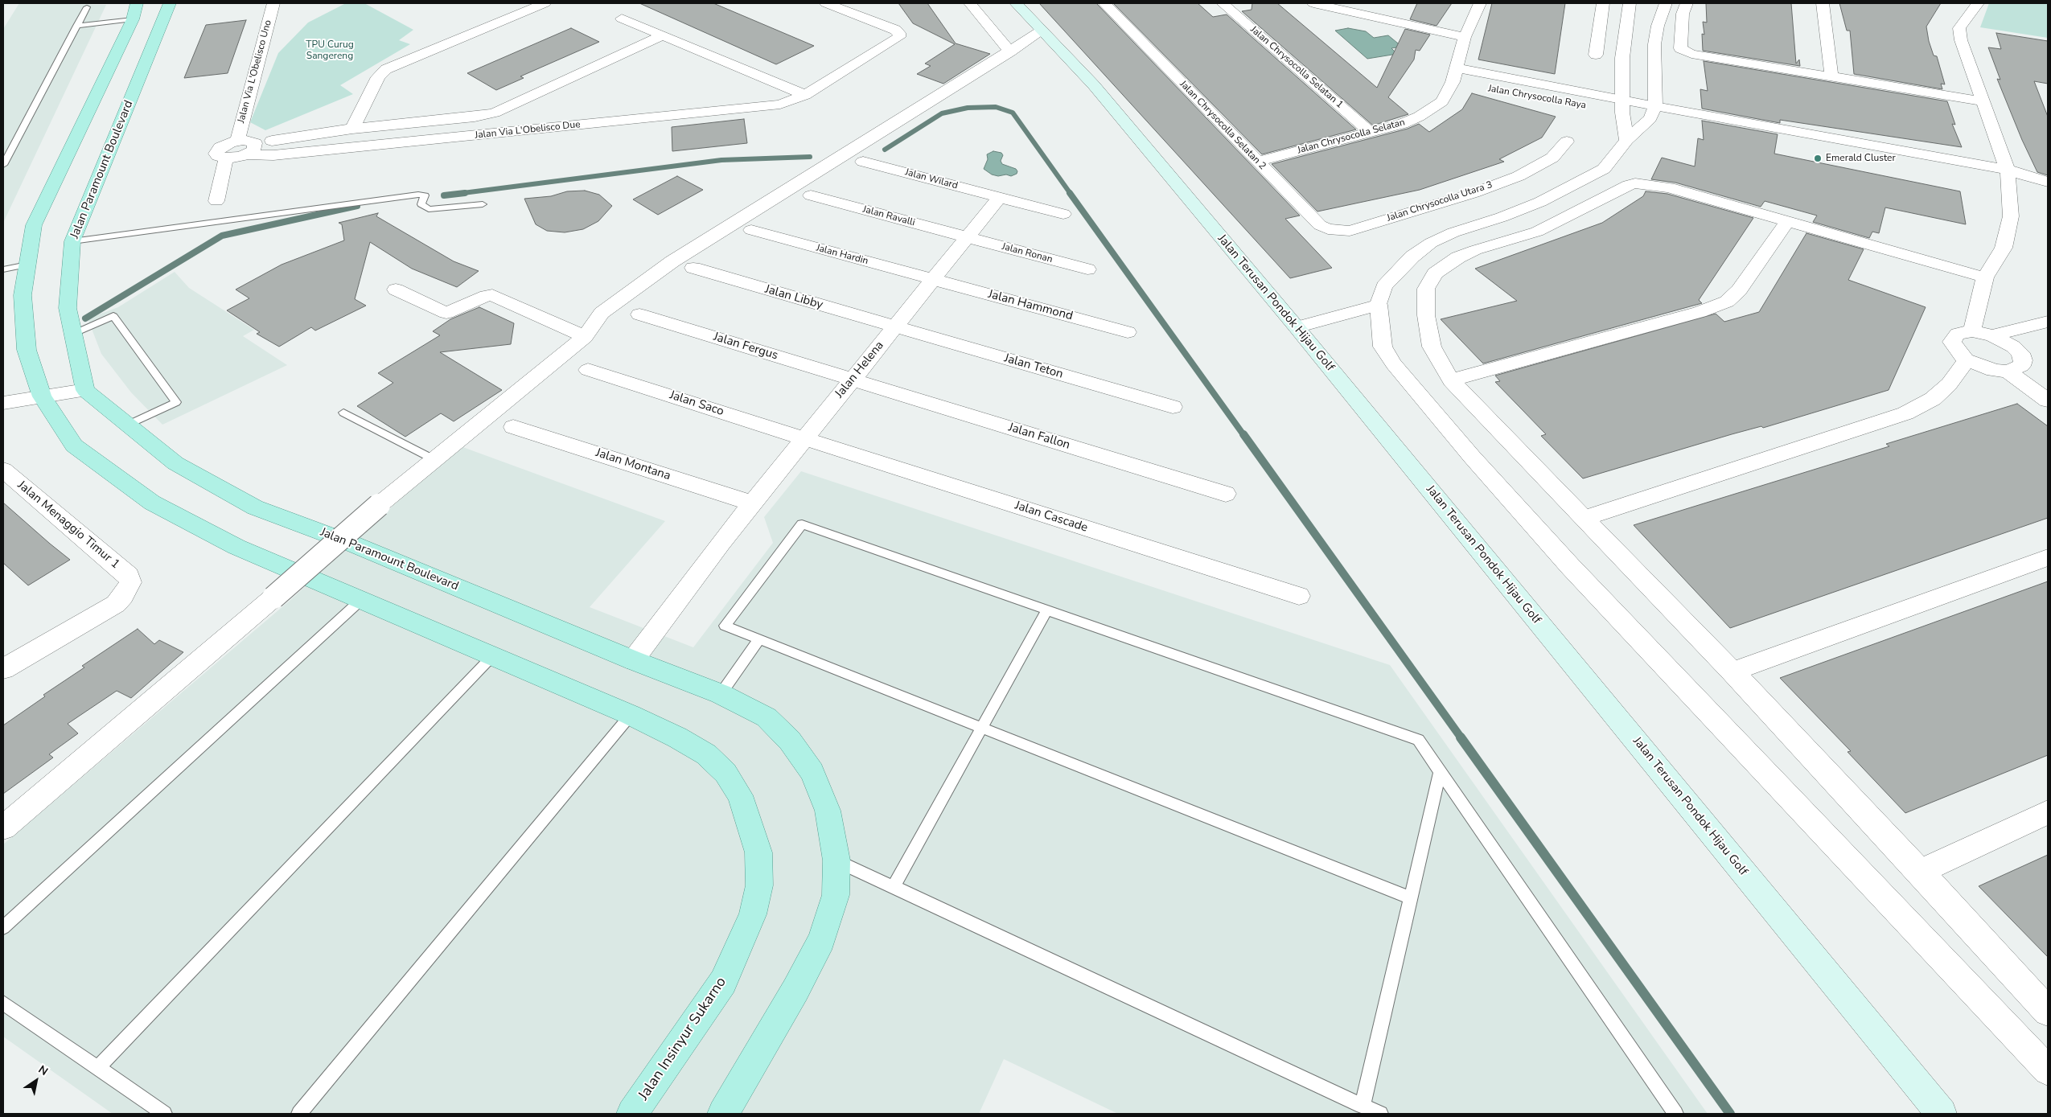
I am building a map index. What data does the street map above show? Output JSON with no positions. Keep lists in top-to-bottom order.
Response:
{
  "streets": {
    "main road": ["Jalan Paramount Boulevard", "Jalan Terusan Pondok Hijau Golf", "Jalan Insinyur Sukarno"],
    "street": [
      "Jalan Chrysocolla Selatan 1",
      "Jalan Via L'Obelisco Uno",
      "Jalan Chrysocolla Raya",
      "Jalan Chrysocolla Selatan 2",
      "Jalan Via L'Obelisco Due",
      "Jalan Chrysocolla Selatan",
      "Jalan Wilard",
      "Jalan Chrysocolla Utara 3",
      "Jalan Ravalli",
      "Jalan Ronan",
      "Jalan Hardin",
      "Jalan Libby",
      "Jalan Hammond",
      "Jalan Fergus",
      "Jalan Teton",
      "Jalan Helena",
      "Jalan Saco",
      "Jalan Fallon",
      "Jalan Montana",
      "Jalan Cascade",
      "Jalan Menaggio Timur 1"
    ]
  },
  "crossings": [
    ["Jalan Chrysocolla Selatan 1", "Jalan Chrysocolla Selatan"],
    ["Jalan Via L'Obelisco Uno", "Jalan Via L'Obelisco Due"],
    ["Jalan Chrysocolla Raya", "Jalan Chrysocolla Selatan"],
    ["Jalan Chrysocolla Selatan 2", "Jalan Chrysocolla Selatan"],
    ["Jalan Chrysocolla Selatan 2", "Jalan Chrysocolla Utara 3"],
    ["Jalan Paramount Boulevard", "Jalan Helena"],
    ["Jalan Wilard", "Jalan Helena"],
    ["Jalan Ravalli", "Jalan Ronan"],
    ["Jalan Ravalli", "Jalan Helena"],
    ["Jalan Ronan", "Jalan Helena"],
    ["Jalan Hardin", "Jalan Hammond"],
    ["Jalan Hardin", "Jalan Helena"],
    ["Jalan Libby", "Jalan Teton"],
    ["Jalan Libby", "Jalan Helena"],
    ["Jalan Hammond", "Jalan Helena"],
    ["Jalan Fergus", "Jalan Helena"],
    ["Jalan Fergus", "Jalan Fallon"],
    ["Jalan Teton", "Jalan Helena"],
    ["Jalan Helena", "Jalan Saco"],
    ["Jalan Helena", "Jalan Fallon"],
    ["Jalan Helena", "Jalan Montana"],
    ["Jalan Helena", "Jalan Cascade"],
    ["Jalan Saco", "Jalan Cascade"]
  ],
  "parks": ["TPU Curug Sangereng"],
  "places": ["Emerald Cluster"],
  "north": "top right"
}
